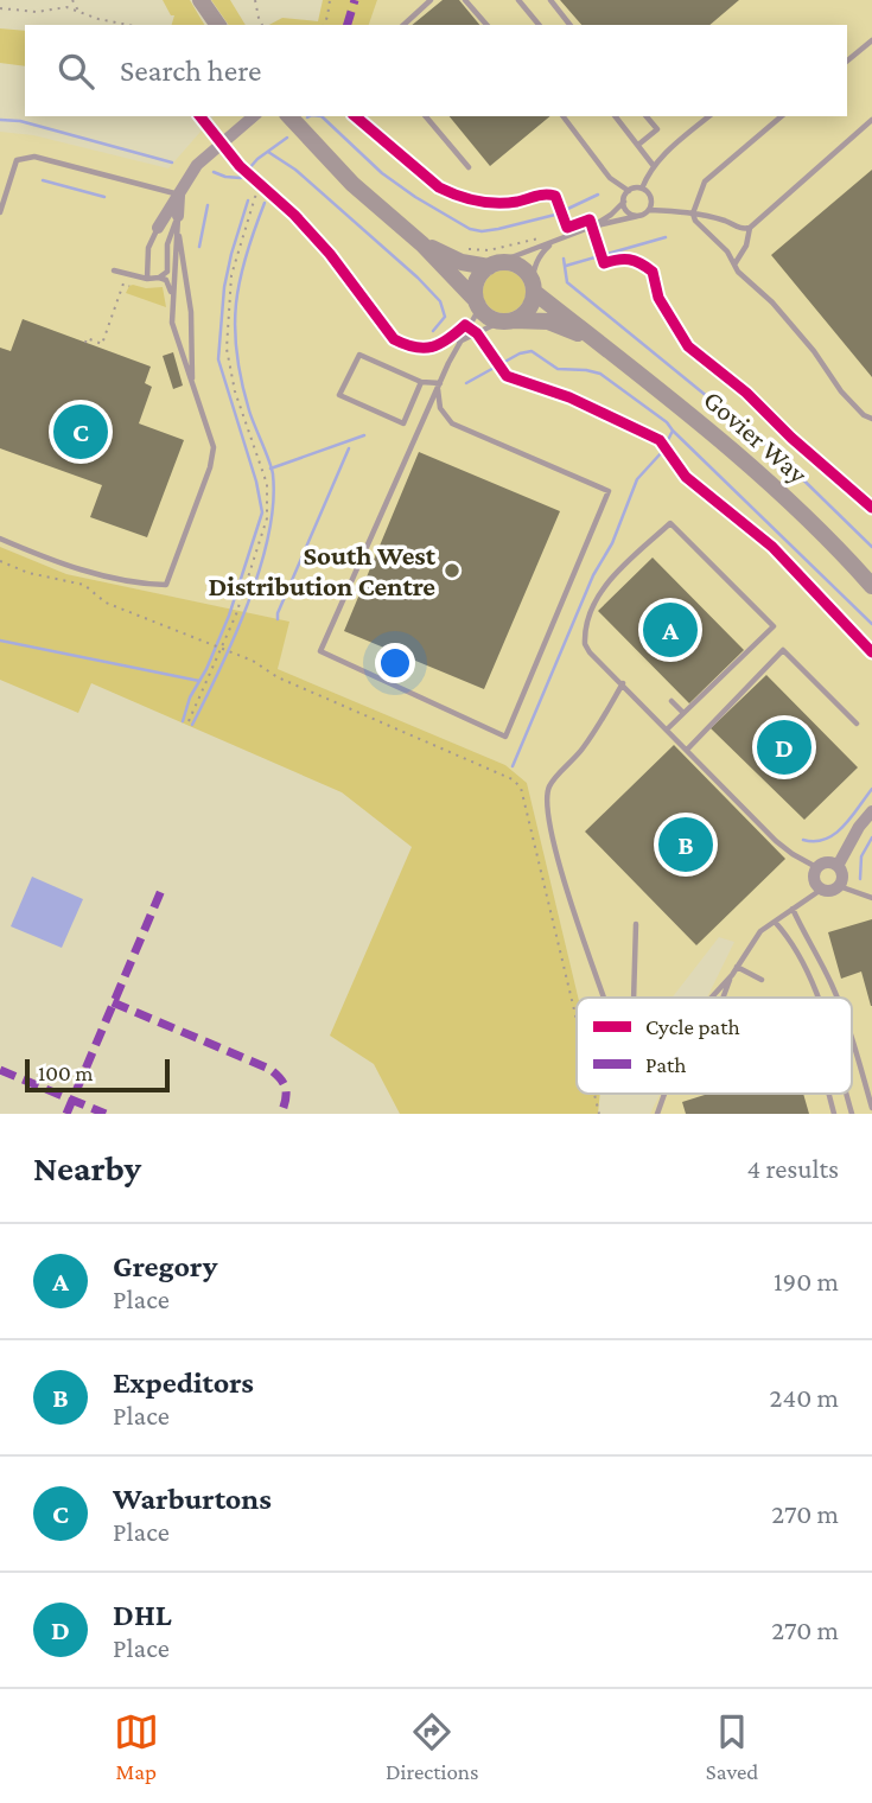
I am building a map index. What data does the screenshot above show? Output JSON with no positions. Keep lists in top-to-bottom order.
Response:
{
  "streets": {
    "street": ["Govier Way"]
  },
  "places": ["South West Distribution Centre"],
  "legend": ["Cycle path", "Path"],
  "scale_bar": "100 m",
  "page": {
    "search": "Search here",
    "pins": [
      "C",
      "A",
      "D",
      "B"
    ],
    "scale": "100 m",
    "heading": ["Nearby", "4 results"],
    "list": [
      {
        "mark": "A",
        "name": "Gregory",
        "note": "Place",
        "value": "190 m"
      },
      {
        "mark": "B",
        "name": "Expeditors",
        "note": "Place",
        "value": "240 m"
      },
      {
        "mark": "C",
        "name": "Warburtons",
        "note": "Place",
        "value": "270 m"
      },
      {
        "mark": "D",
        "name": "DHL",
        "note": "Place",
        "value": "270 m"
      }
    ],
    "nav": ["Map", "Directions", "Saved"]
  }
}
